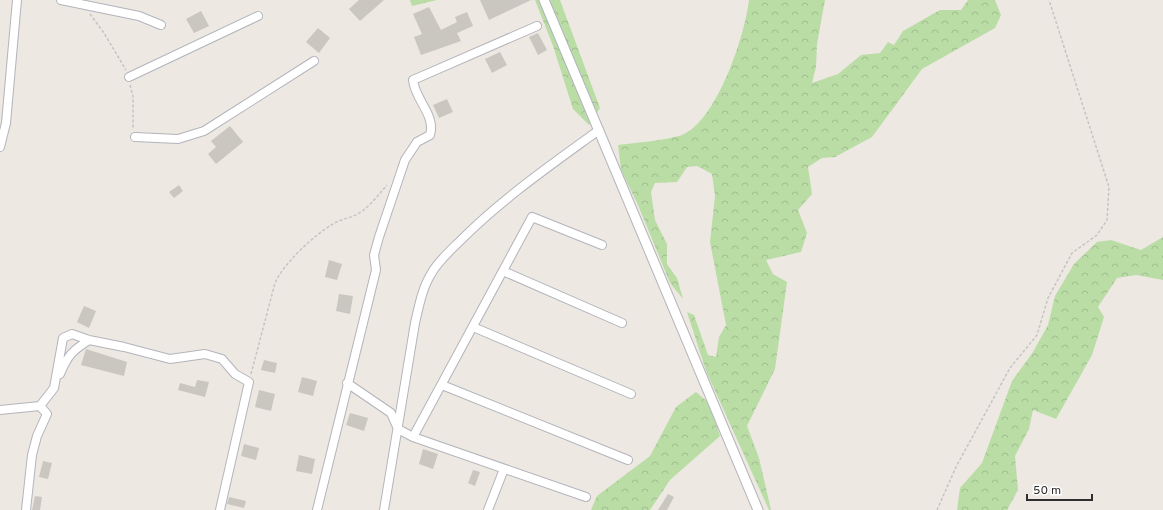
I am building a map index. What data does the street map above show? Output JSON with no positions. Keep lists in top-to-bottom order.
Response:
{
  "scale_bar": "50 m"
}
